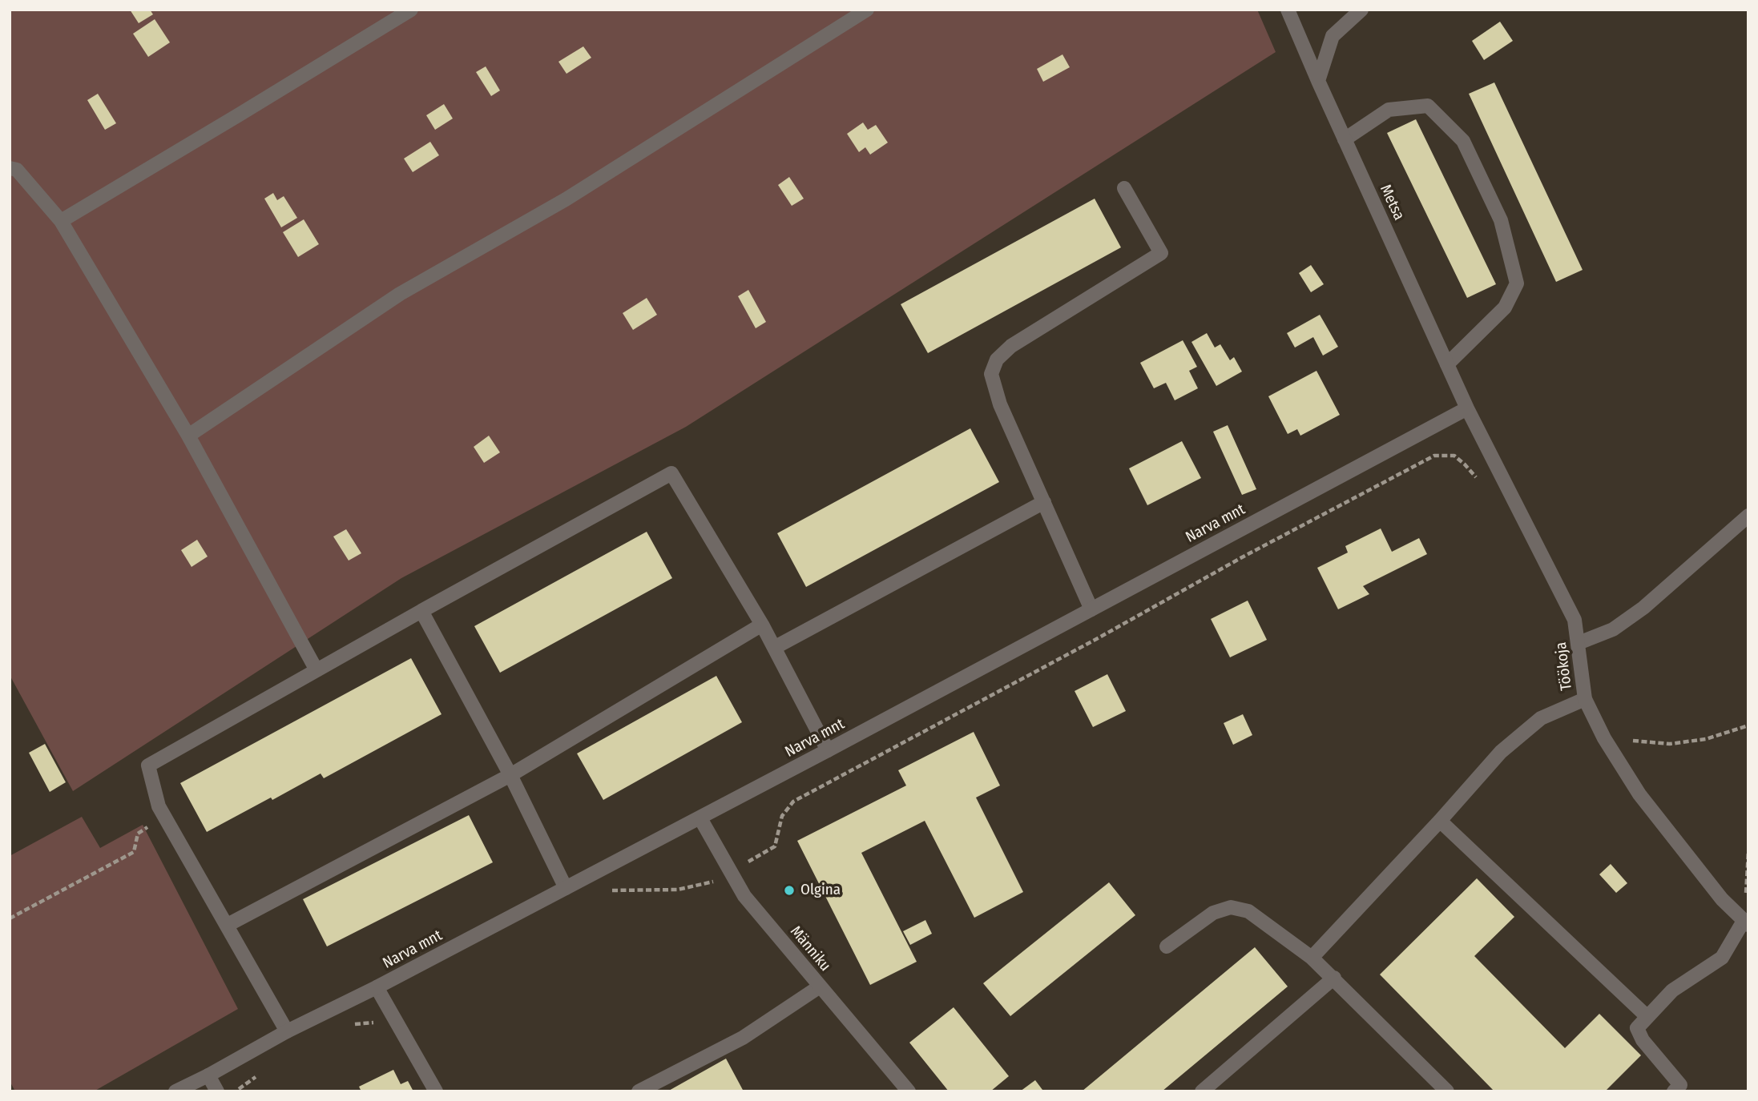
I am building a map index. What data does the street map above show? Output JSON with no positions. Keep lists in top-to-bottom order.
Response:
{
  "streets": {
    "street": [
      "Metsa",
      "Narva mnt",
      "Töökoja",
      "Männiku"
    ]
  },
  "crossings": [
    ["Metsa", "Narva mnt"],
    ["Metsa", "Töökoja"],
    ["Narva mnt", "Töökoja"],
    ["Narva mnt", "Männiku"]
  ],
  "places": ["Olgina"]
}
